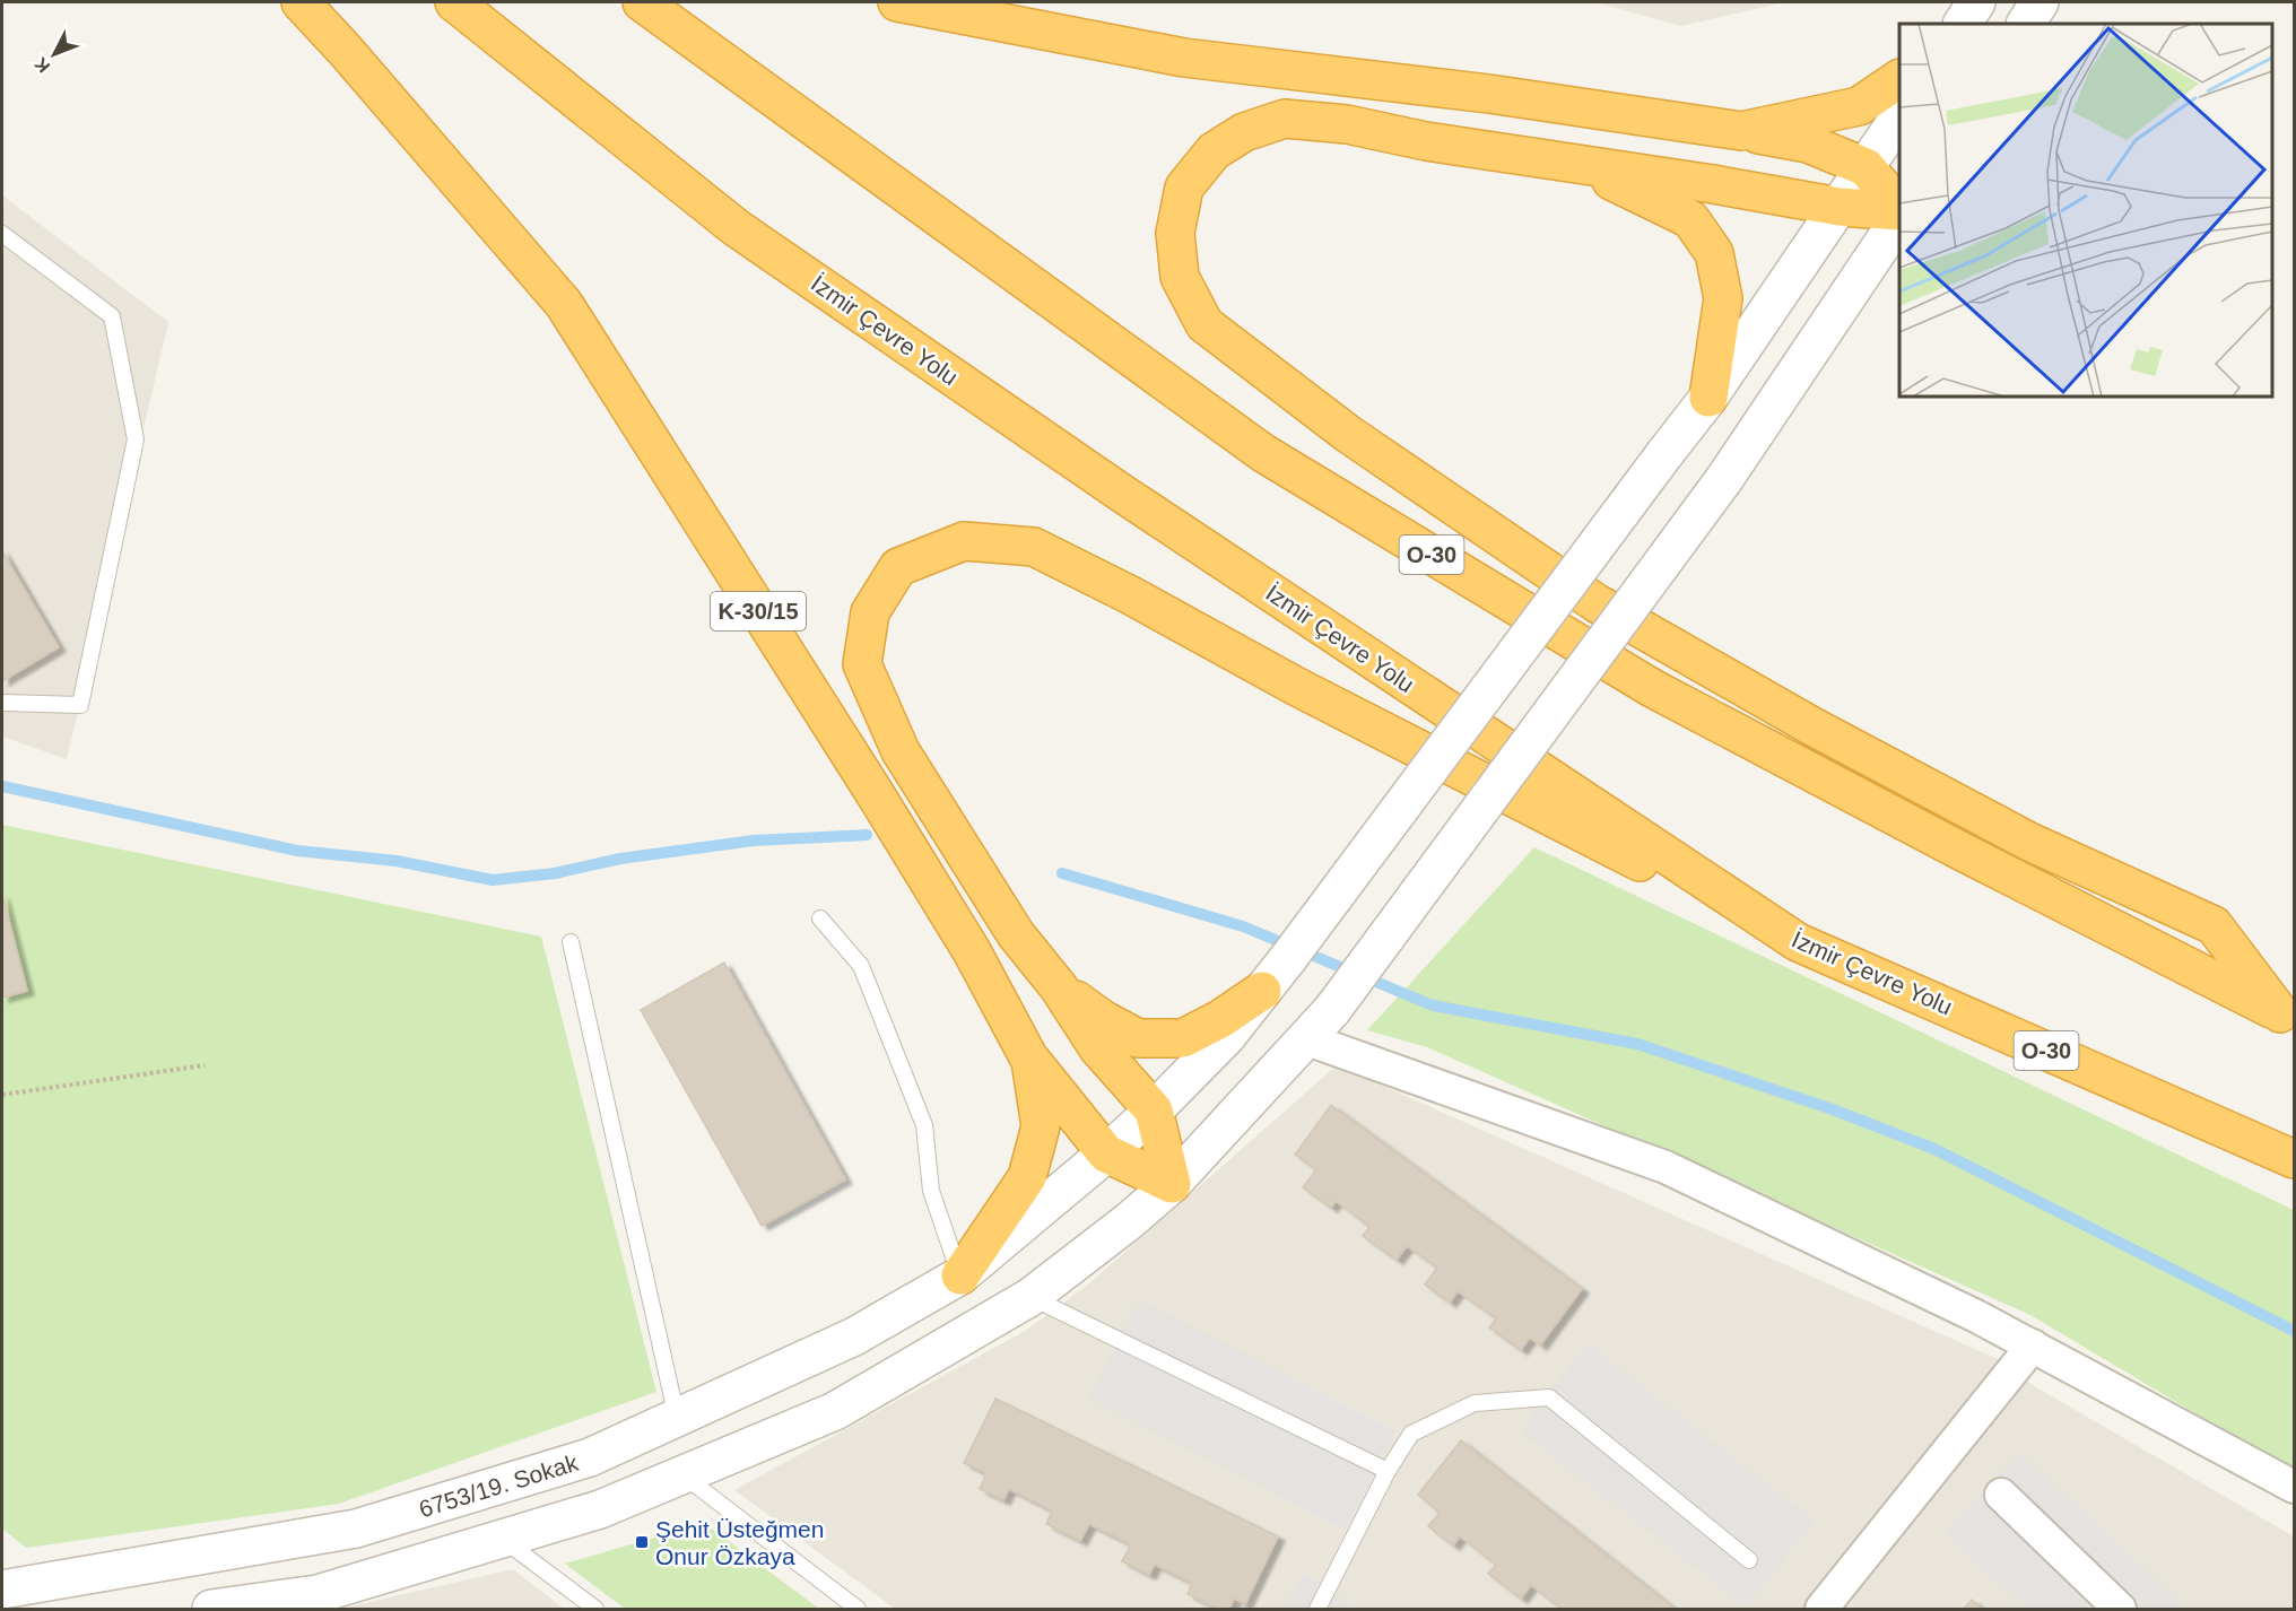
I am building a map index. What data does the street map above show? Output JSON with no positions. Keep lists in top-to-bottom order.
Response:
{
  "streets": {
    "highway": ["İzmir Çevre Yolu", "O-30", "K-30/15"],
    "street": ["6753/19. Sokak"]
  },
  "crossings": [
    ["K-30/15", "6753/19. Sokak"]
  ],
  "places": {
    "transit": ["Şehit Üsteğmen Onur Özkaya"]
  },
  "north": "bottom left"
}
